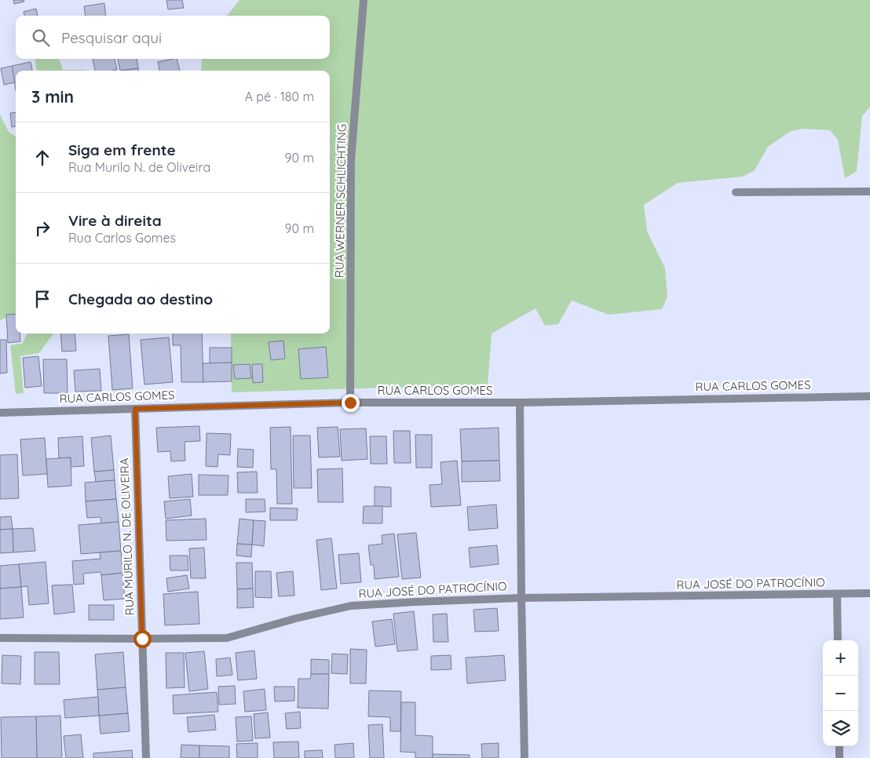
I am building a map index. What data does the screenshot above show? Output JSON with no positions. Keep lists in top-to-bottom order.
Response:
{
  "streets": {
    "street": [
      "RUA WERNER SCHLICHTING",
      "RUA CARLOS GOMES",
      "RUA MURILO N. DE OLIVEIRA",
      "RUA JOSÉ DO PATROCÍNIO"
    ]
  },
  "crossings": [
    ["RUA WERNER SCHLICHTING", "RUA CARLOS GOMES"],
    ["RUA CARLOS GOMES", "RUA MURILO N. DE OLIVEIRA"],
    ["RUA MURILO N. DE OLIVEIRA", "RUA JOSÉ DO PATROCÍNIO"]
  ],
  "page": {
    "search": "Pesquisar aqui",
    "heading": ["3 min", "A pé · 180 m"],
    "list": [
      ["Siga em frente", "Rua Murilo N. de Oliveira", "90 m"],
      ["Vire à direita", "Rua Carlos Gomes", "90 m"],
      "Chegada ao destino"
    ],
    "map_buttons": ["+", "−"]
  }
}
